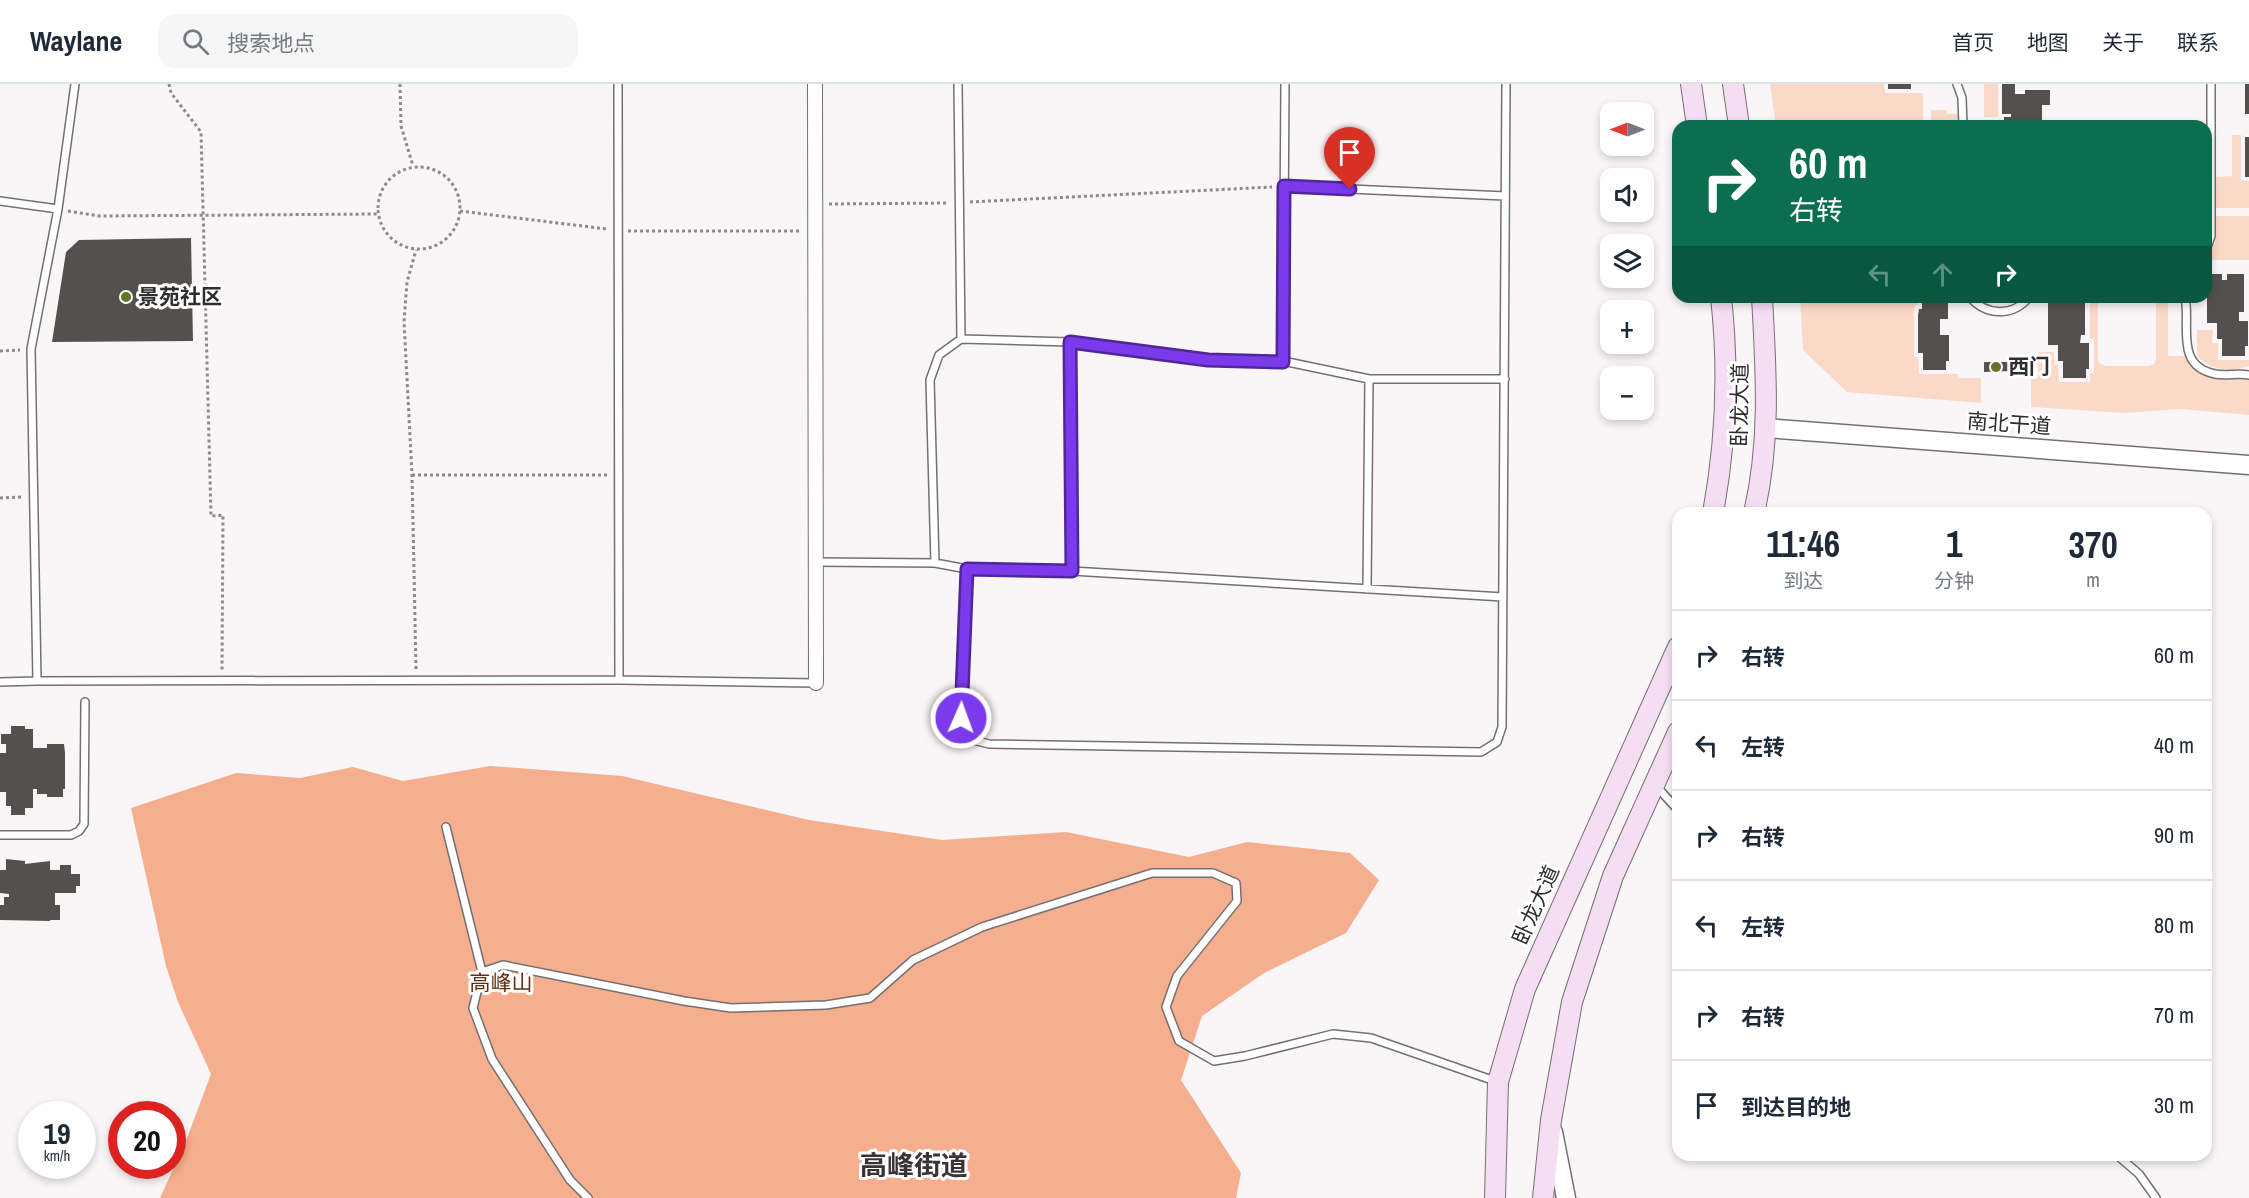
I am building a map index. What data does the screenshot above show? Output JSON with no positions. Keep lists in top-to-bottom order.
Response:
{
  "streets": {
    "main road": ["卧龙大道"],
    "street": ["南北干道"]
  },
  "crossings": [
    ["卧龙大道", "南北干道"]
  ],
  "districts": ["高峰街道"],
  "parks": ["高峰山"],
  "places": ["景苑社区", "西门"],
  "north": "left",
  "page": {
    "header": "Waylane",
    "search": "搜索地点",
    "nav": [
      "首页",
      "地图",
      "关于",
      "联系"
    ],
    "map_buttons": ["+", "−"],
    "turn": ["60 m", "右转"],
    "eta": [
      "11:46",
      "到达",
      "1",
      "分钟",
      "370",
      "m"
    ],
    "list": [
      {
        "name": "右转",
        "value": "60 m"
      },
      {
        "name": "左转",
        "value": "40 m"
      },
      {
        "name": "右转",
        "value": "90 m"
      },
      {
        "name": "左转",
        "value": "80 m"
      },
      {
        "name": "右转",
        "value": "70 m"
      },
      {
        "name": "到达目的地",
        "value": "30 m"
      }
    ],
    "speed": "19 km/h",
    "limit": "20"
  }
}
